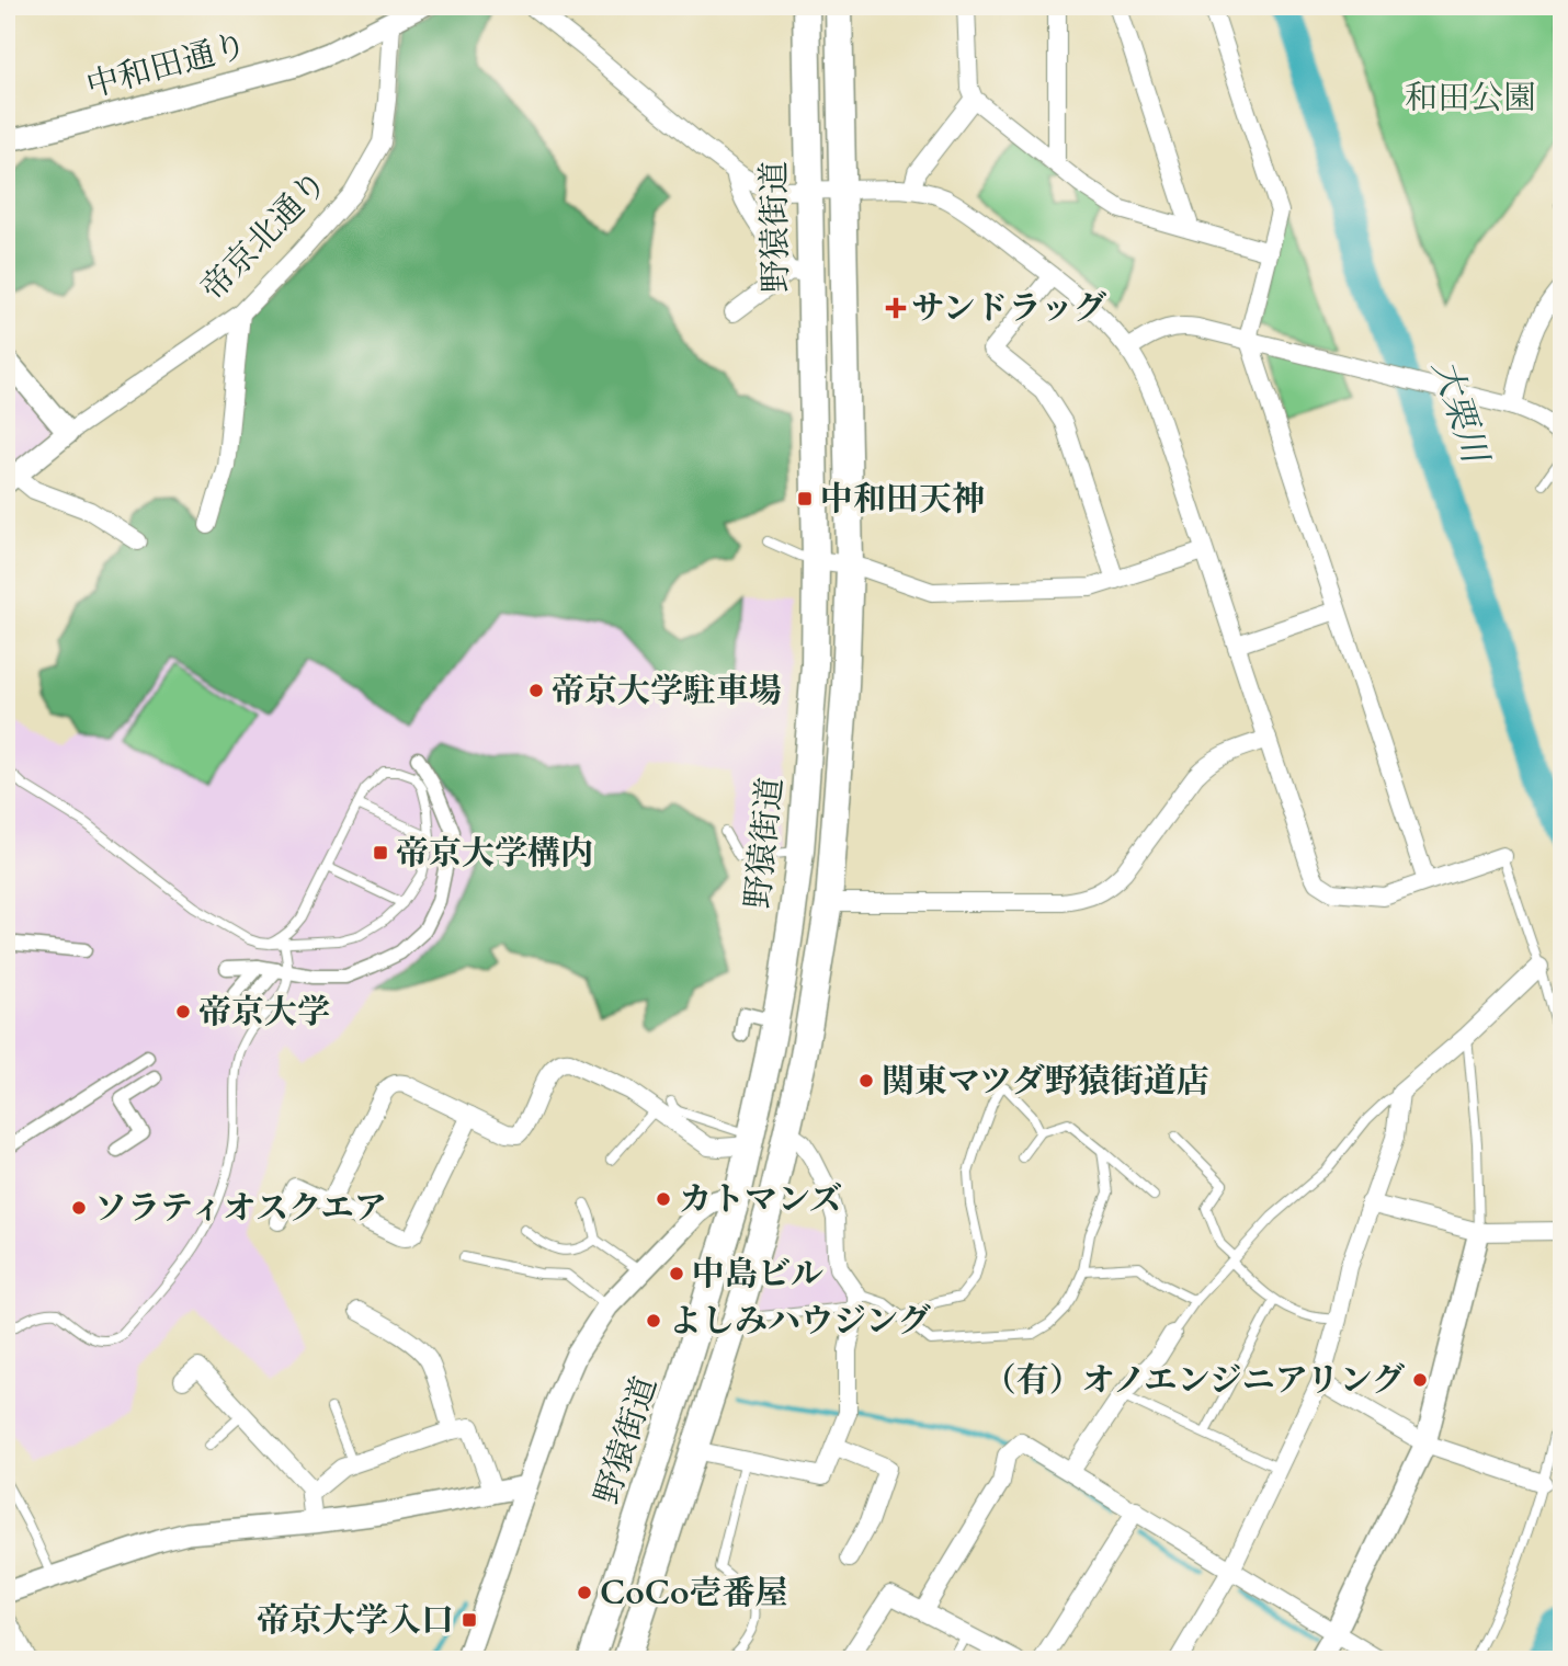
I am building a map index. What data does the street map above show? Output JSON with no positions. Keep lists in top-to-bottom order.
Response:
{
  "streets": {
    "main road": ["野猿街道"],
    "street": ["中和田通り", "帝京北通り"]
  },
  "crossings": [
    ["中和田通り", "帝京北通り"]
  ],
  "water": ["大栗川"],
  "parks": ["和田公園"],
  "places": {
    "health": ["サンドラッグ"],
    "transit": ["中和田天神", "帝京大学構内", "帝京大学入口"],
    "other": [
      "帝京大学駐車場",
      "帝京大学",
      "関東マツダ野猿街道店",
      "カトマンズ",
      "ソラティオスクエア",
      "中島ビル",
      "よしみハウジング",
      "（有）オノエンジニアリング",
      "CoCo壱番屋"
    ]
  }
}
